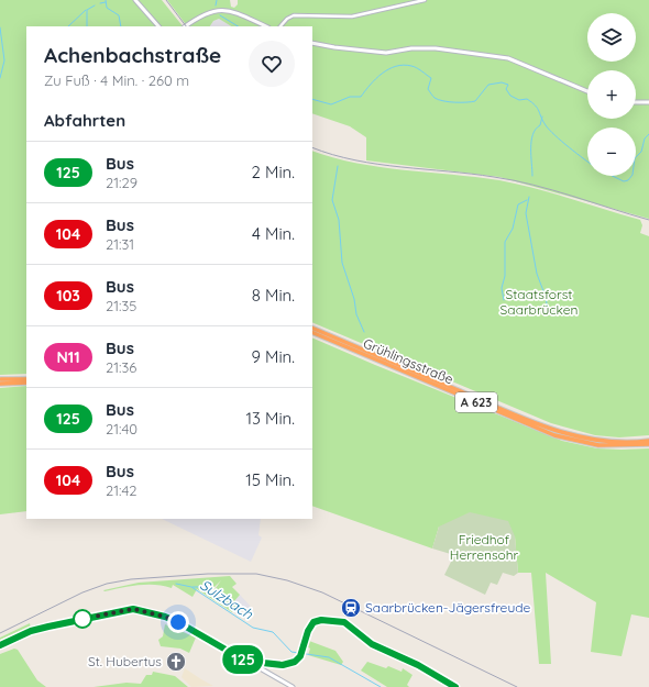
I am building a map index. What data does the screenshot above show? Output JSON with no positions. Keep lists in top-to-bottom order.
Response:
{
  "streets": {
    "highway": ["Grühlingsstraße", "A 623"]
  },
  "water": ["Sulzbach"],
  "parks": ["Staatsforst Saarbrücken", "Friedhof Herrensohr"],
  "places": {
    "station": ["Saarbrücken-Jägersfreude"],
    "church": ["St. Hubertus"]
  },
  "lines": ["bus line 125"],
  "page": {
    "on_map": "125",
    "map_buttons": ["+", "−"],
    "heading": [
      ["Achenbachstraße", "Zu Fuß · 4 Min. · 260 m"],
      "Abfahrten"
    ],
    "list": [
      {
        "mark": "125",
        "name": "Bus",
        "note": "21:29",
        "value": "2 Min."
      },
      {
        "mark": "104",
        "name": "Bus",
        "note": "21:31",
        "value": "4 Min."
      },
      {
        "mark": "103",
        "name": "Bus",
        "note": "21:35",
        "value": "8 Min."
      },
      {
        "mark": "N11",
        "name": "Bus",
        "note": "21:36",
        "value": "9 Min."
      },
      {
        "mark": "125",
        "name": "Bus",
        "note": "21:40",
        "value": "13 Min."
      },
      {
        "mark": "104",
        "name": "Bus",
        "note": "21:42",
        "value": "15 Min."
      }
    ]
  }
}
